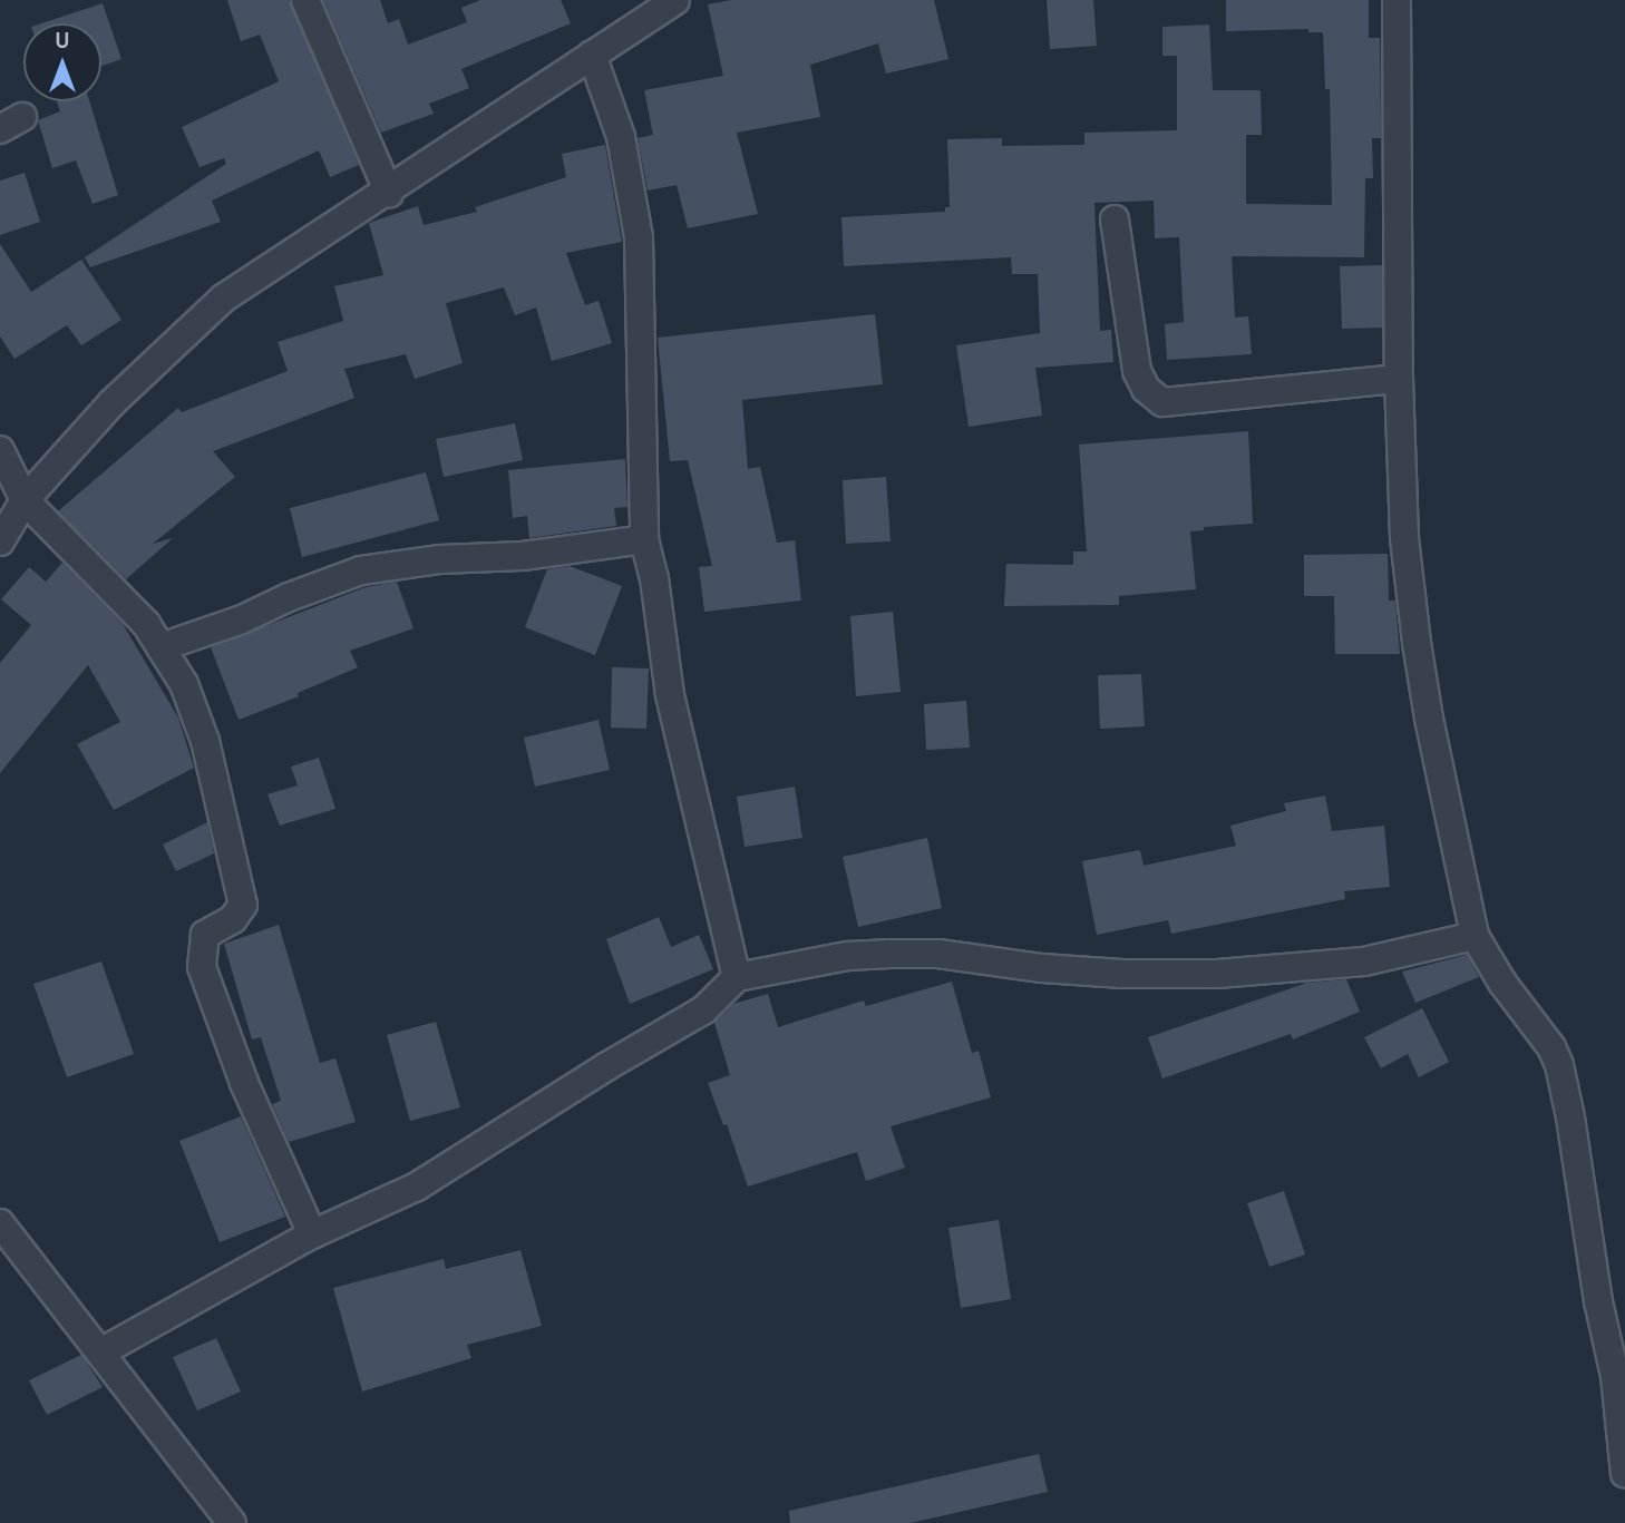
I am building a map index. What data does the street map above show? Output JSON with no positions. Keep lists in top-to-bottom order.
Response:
{
  "north": "top"
}
